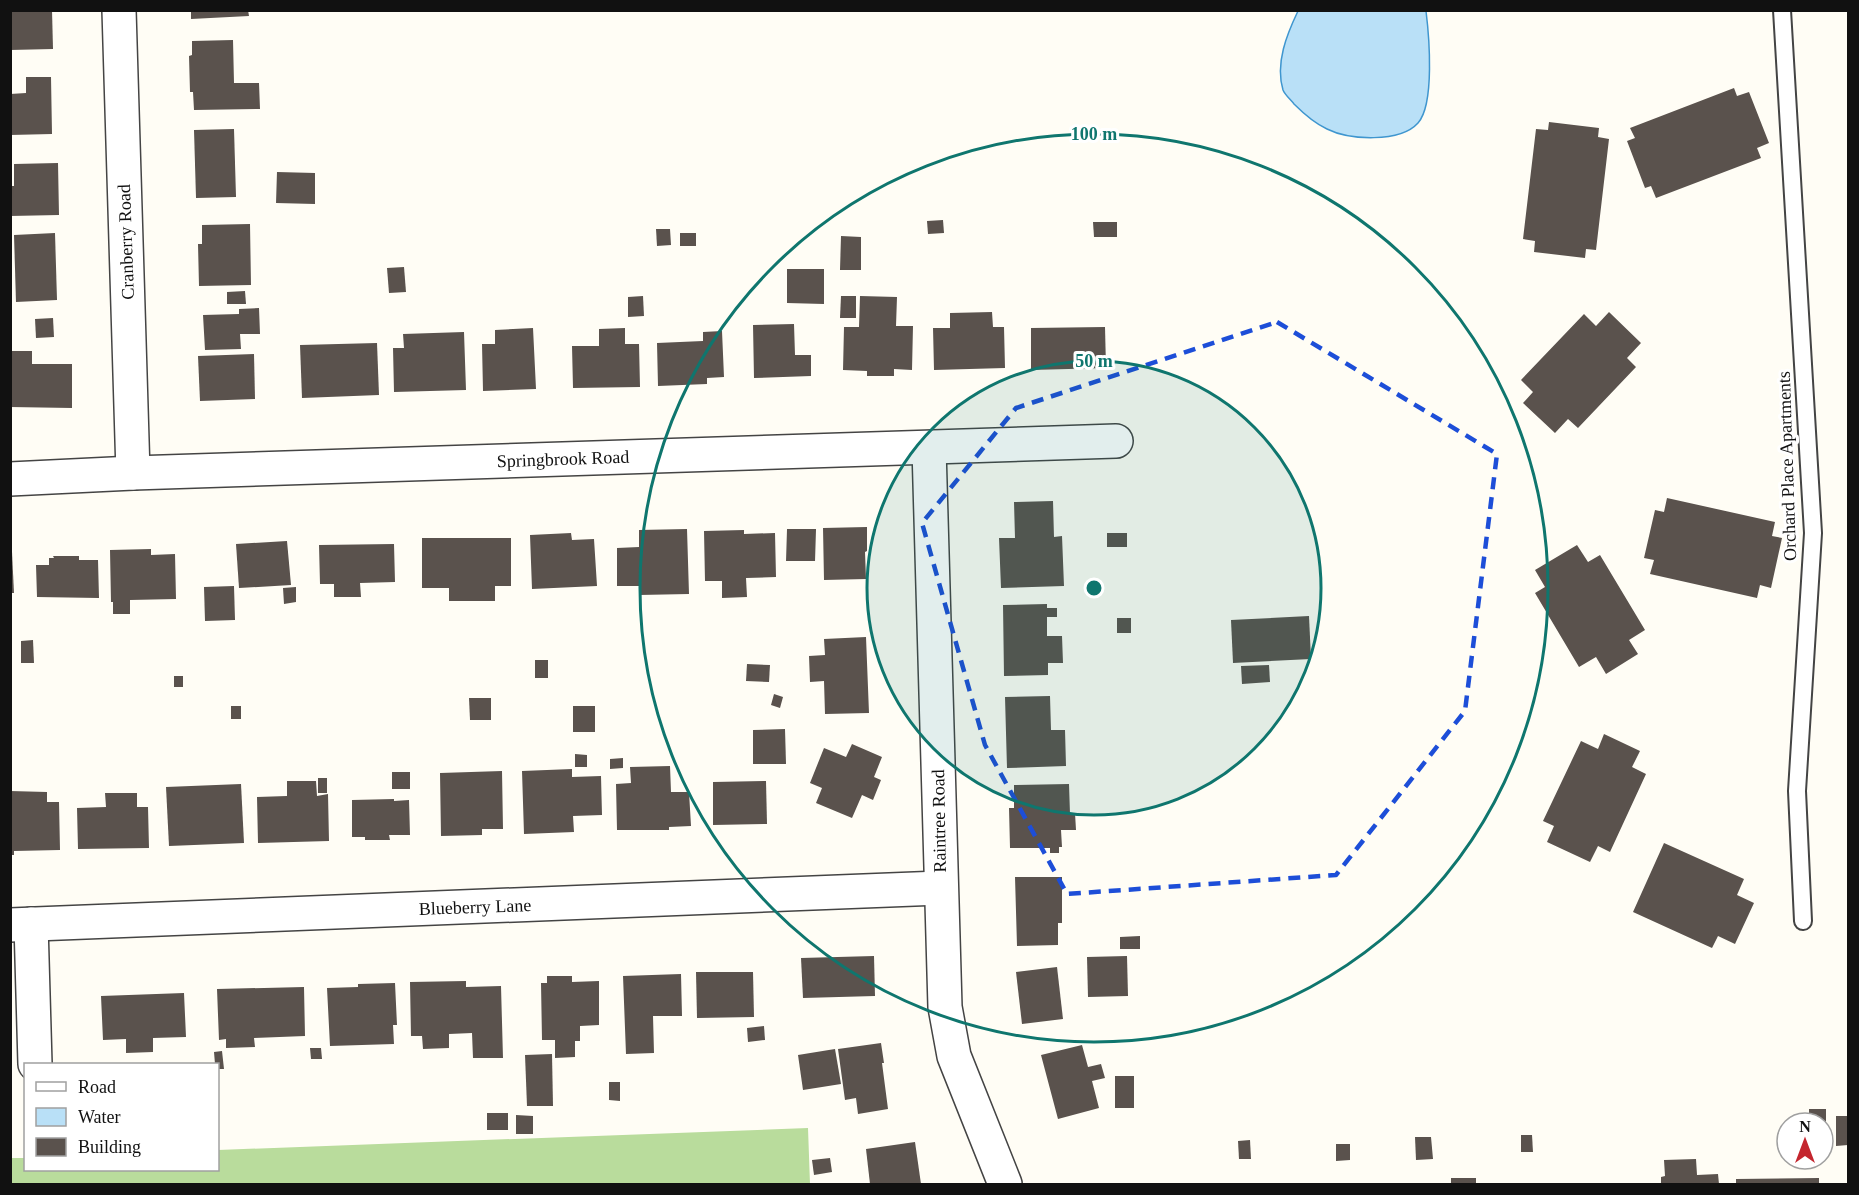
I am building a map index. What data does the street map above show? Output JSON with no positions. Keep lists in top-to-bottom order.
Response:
{
  "streets": {
    "street": [
      "Cranberry Road",
      "Springbrook Road",
      "Raintree Road",
      "Blueberry Lane"
    ],
    "lane": ["Orchard Place Apartments"]
  },
  "crossings": [
    ["Cranberry Road", "Springbrook Road"],
    ["Springbrook Road", "Raintree Road"],
    ["Raintree Road", "Blueberry Lane"]
  ],
  "legend": ["Road", "Water", "Building"],
  "north": "top",
  "rings": ["100 m", "50 m"]
}
